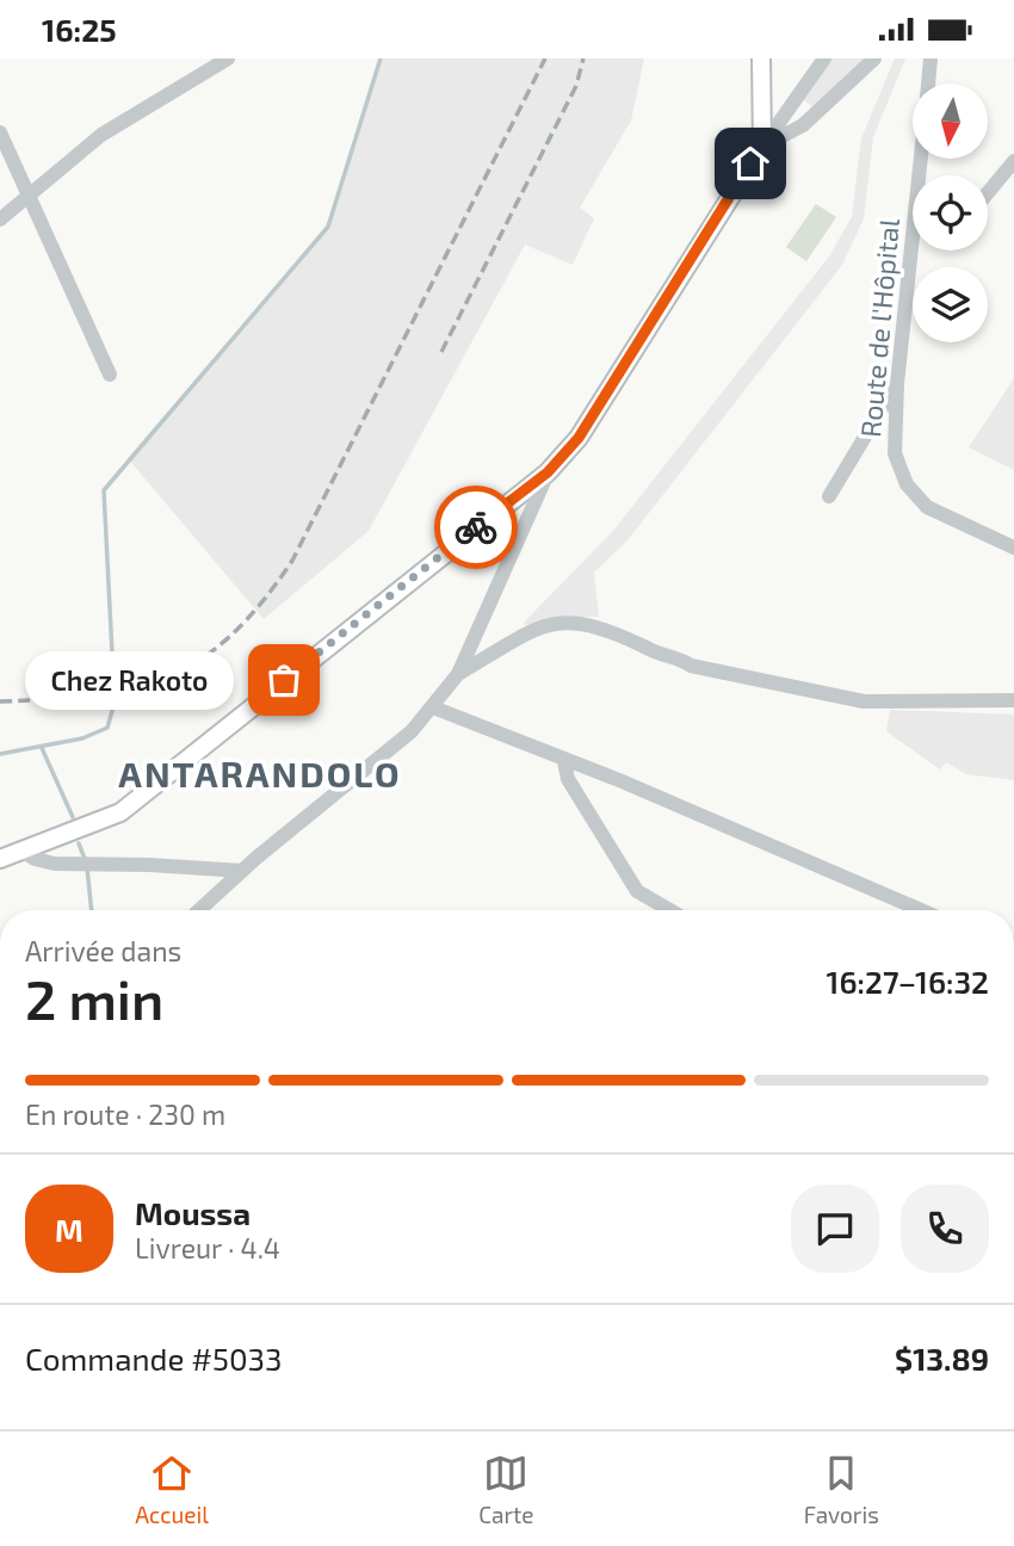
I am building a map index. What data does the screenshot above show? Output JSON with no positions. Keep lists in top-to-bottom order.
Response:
{
  "streets": {
    "street": ["Route de l'Hôpital"]
  },
  "districts": ["ANTARANDOLO"],
  "places": ["Chez Rakoto"],
  "north": "bottom",
  "page": {
    "status": "16:25",
    "bubble": "Chez Rakoto",
    "heading": ["2 min", "Arrivée dans", "16:27–16:32"],
    "panel": [
      "Moussa",
      "Livreur · 4.4",
      "Commande #5033",
      "$13.89"
    ],
    "bar": "En route · 230 m",
    "round": "M",
    "tabs": ["Accueil", "Carte", "Favoris"]
  }
}
